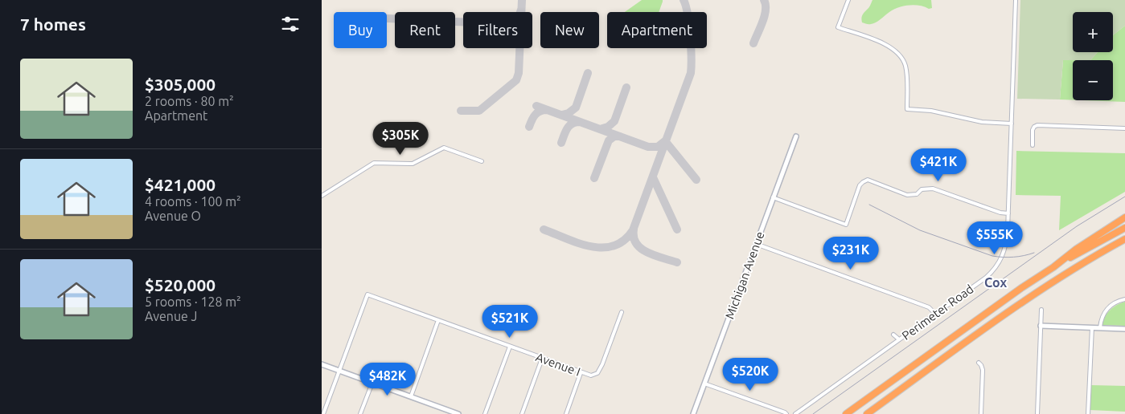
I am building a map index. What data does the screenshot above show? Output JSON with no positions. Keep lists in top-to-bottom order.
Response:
{
  "streets": {
    "street": ["Michigan Avenue", "Perimeter Road", "Avenue I"]
  },
  "districts": ["Cox"],
  "page": {
    "heading": "7 homes",
    "map_buttons": ["+", "−"],
    "chip": [
      "Buy",
      "Rent",
      "Filters",
      "New",
      "Apartment"
    ],
    "list": [
      {
        "name": "$305,000",
        "note": "2 rooms · 80 m² · Apartment"
      },
      {
        "name": "$421,000",
        "note": "4 rooms · 100 m² · Avenue O"
      },
      {
        "name": "$520,000",
        "note": "5 rooms · 128 m² · Avenue J"
      }
    ],
    "price": [
      "$305K",
      "$421K",
      "$555K",
      "$231K",
      "$521K",
      "$520K",
      "$482K"
    ]
  }
}
